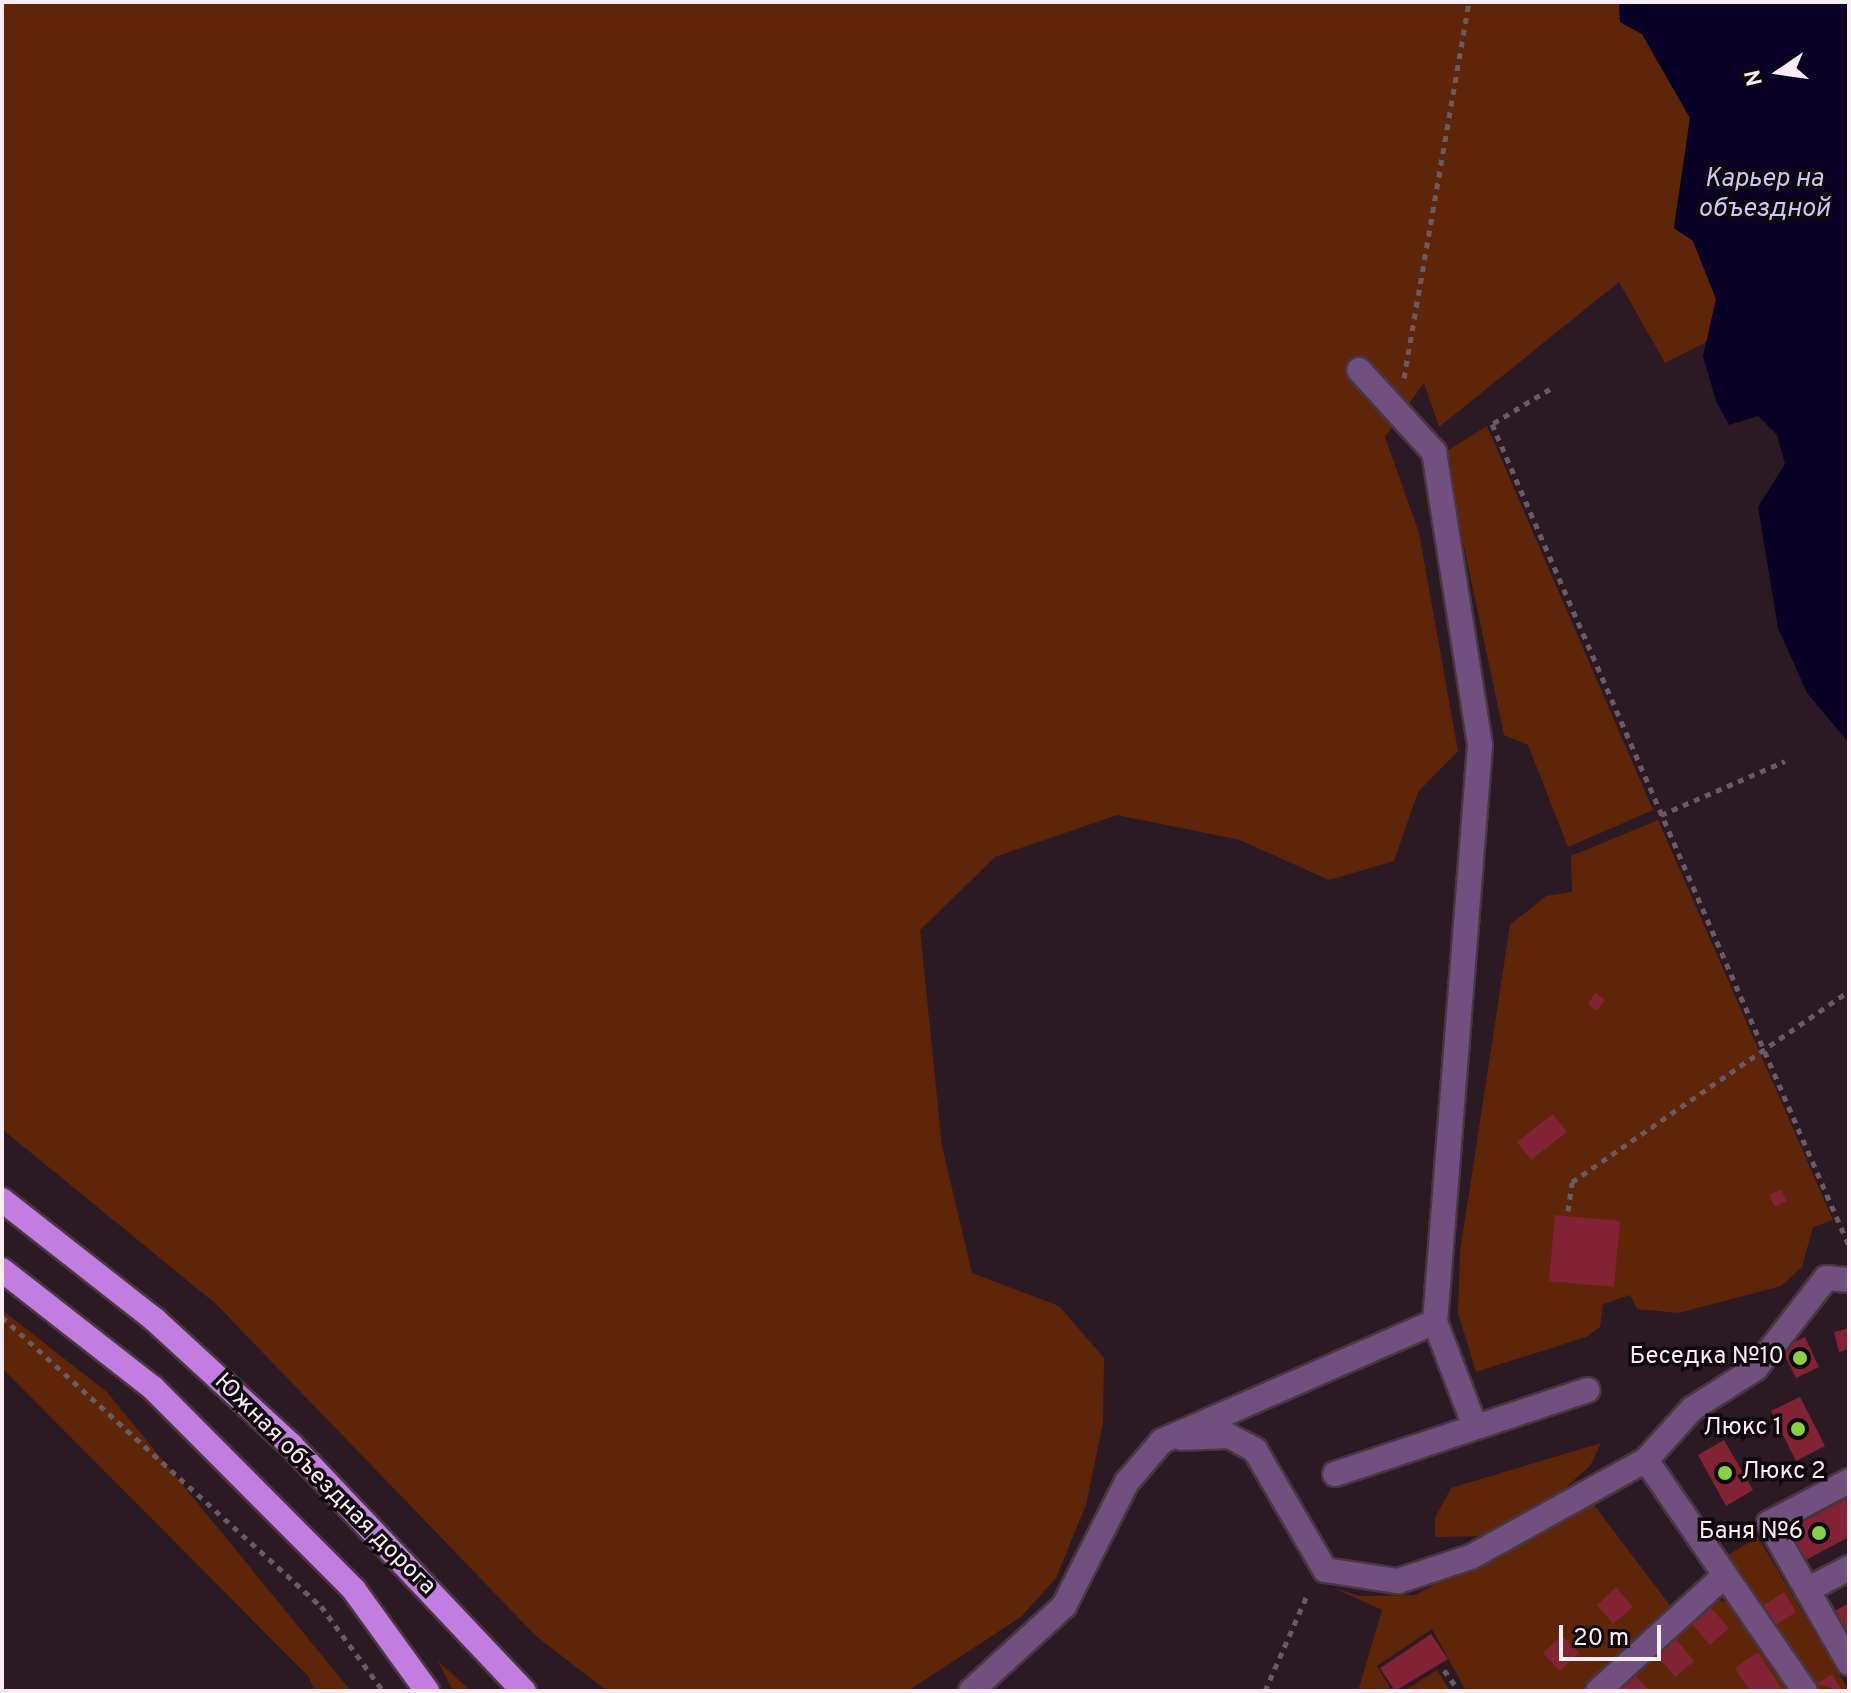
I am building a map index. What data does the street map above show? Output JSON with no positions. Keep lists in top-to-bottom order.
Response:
{
  "streets": {
    "main road": ["Южная объездная дорога"]
  },
  "water": ["Карьер на объездной"],
  "places": [
    "Беседка №10",
    "Люкс 1",
    "Люкс 2",
    "Баня №6"
  ],
  "scale_bar": "20 m",
  "north": "left"
}
